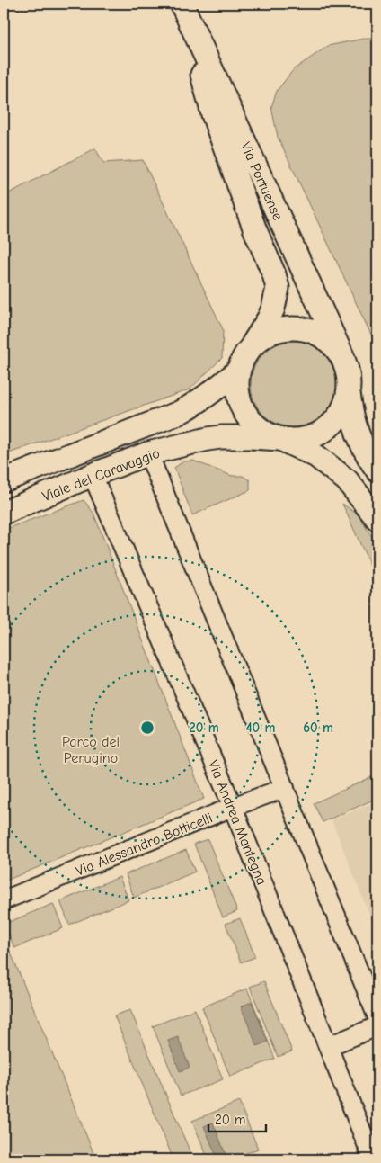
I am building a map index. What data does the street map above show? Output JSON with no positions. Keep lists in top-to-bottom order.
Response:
{
  "streets": {
    "street": [
      "Via Portuense",
      "Viale del Caravaggio",
      "Via Andrea Mantegna",
      "Via Alessandro Botticelli"
    ]
  },
  "crossings": [
    ["Via Portuense", "Viale del Caravaggio"],
    ["Viale del Caravaggio", "Via Andrea Mantegna"],
    ["Via Andrea Mantegna", "Via Alessandro Botticelli"]
  ],
  "parks": ["Parco del Perugino"],
  "scale_bar": "20 m",
  "rings": ["20 m", "40 m", "60 m"]
}
